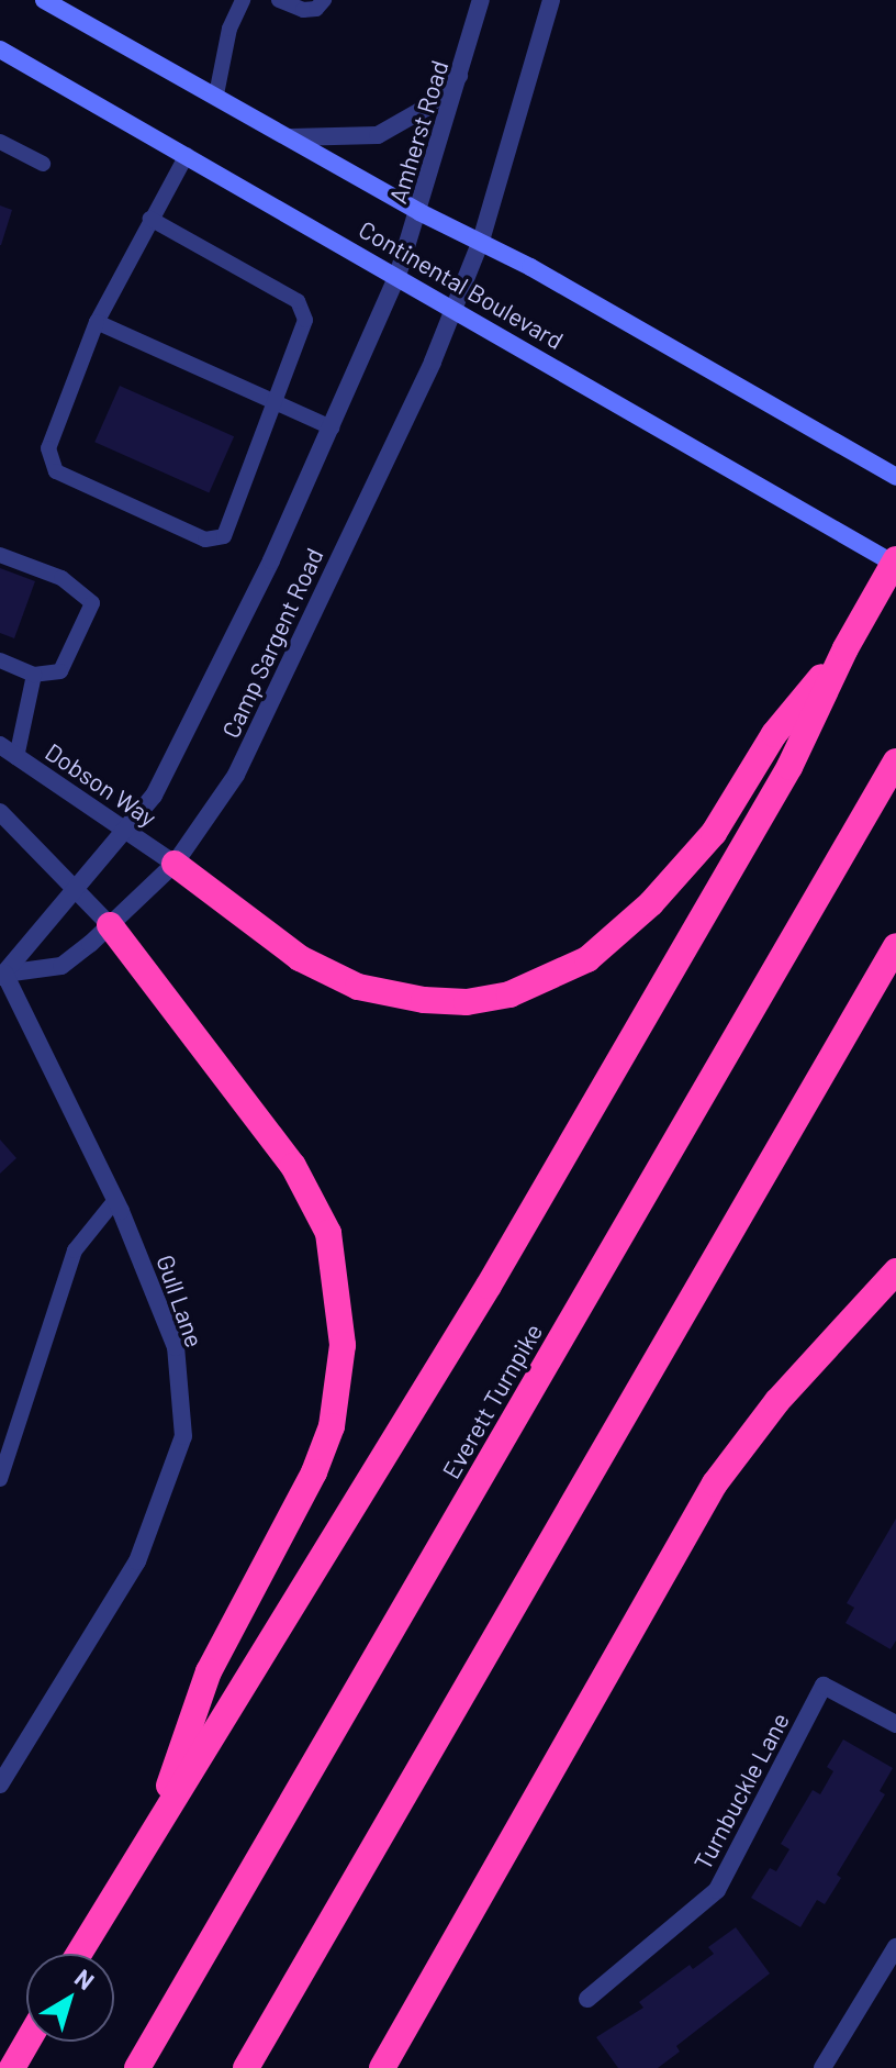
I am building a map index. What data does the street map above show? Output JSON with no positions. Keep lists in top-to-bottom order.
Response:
{
  "streets": {
    "highway": ["Everett Turnpike"],
    "main road": ["Continental Boulevard"],
    "street": [
      "Amherst Road",
      "Camp Sargent Road",
      "Dobson Way",
      "Gull Lane",
      "Turnbuckle Lane"
    ]
  },
  "crossings": [
    ["Amherst Road", "Continental Boulevard"],
    ["Amherst Road", "Camp Sargent Road"],
    ["Continental Boulevard", "Camp Sargent Road"],
    ["Camp Sargent Road", "Dobson Way"],
    ["Camp Sargent Road", "Gull Lane"]
  ],
  "north": "top right"
}
